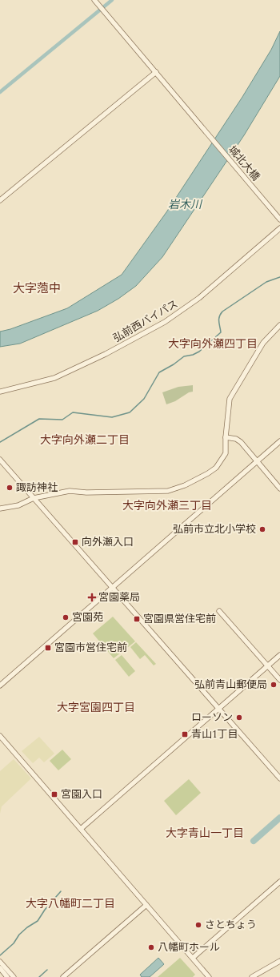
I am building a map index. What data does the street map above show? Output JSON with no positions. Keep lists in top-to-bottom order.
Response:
{
  "streets": {
    "street": ["城北大橋", "弘前西バイパス"]
  },
  "districts": [
    "大字萢中",
    "大字向外瀬四丁目",
    "大字向外瀬二丁目",
    "大字向外瀬三丁目",
    "大字宮園四丁目",
    "大字青山一丁目",
    "大字八幡町二丁目"
  ],
  "water": ["岩木川"],
  "places": {
    "other": [
      "諏訪神社",
      "弘前市立北小学校",
      "宮園苑",
      "弘前青山郵便局",
      "ローソン",
      "さとちょう",
      "八幡町ホール"
    ],
    "transit": [
      "向外瀬入口",
      "宮園県営住宅前",
      "宮園市営住宅前",
      "青山1丁目",
      "宮園入口"
    ],
    "health": ["宮園薬局"]
  }
}
